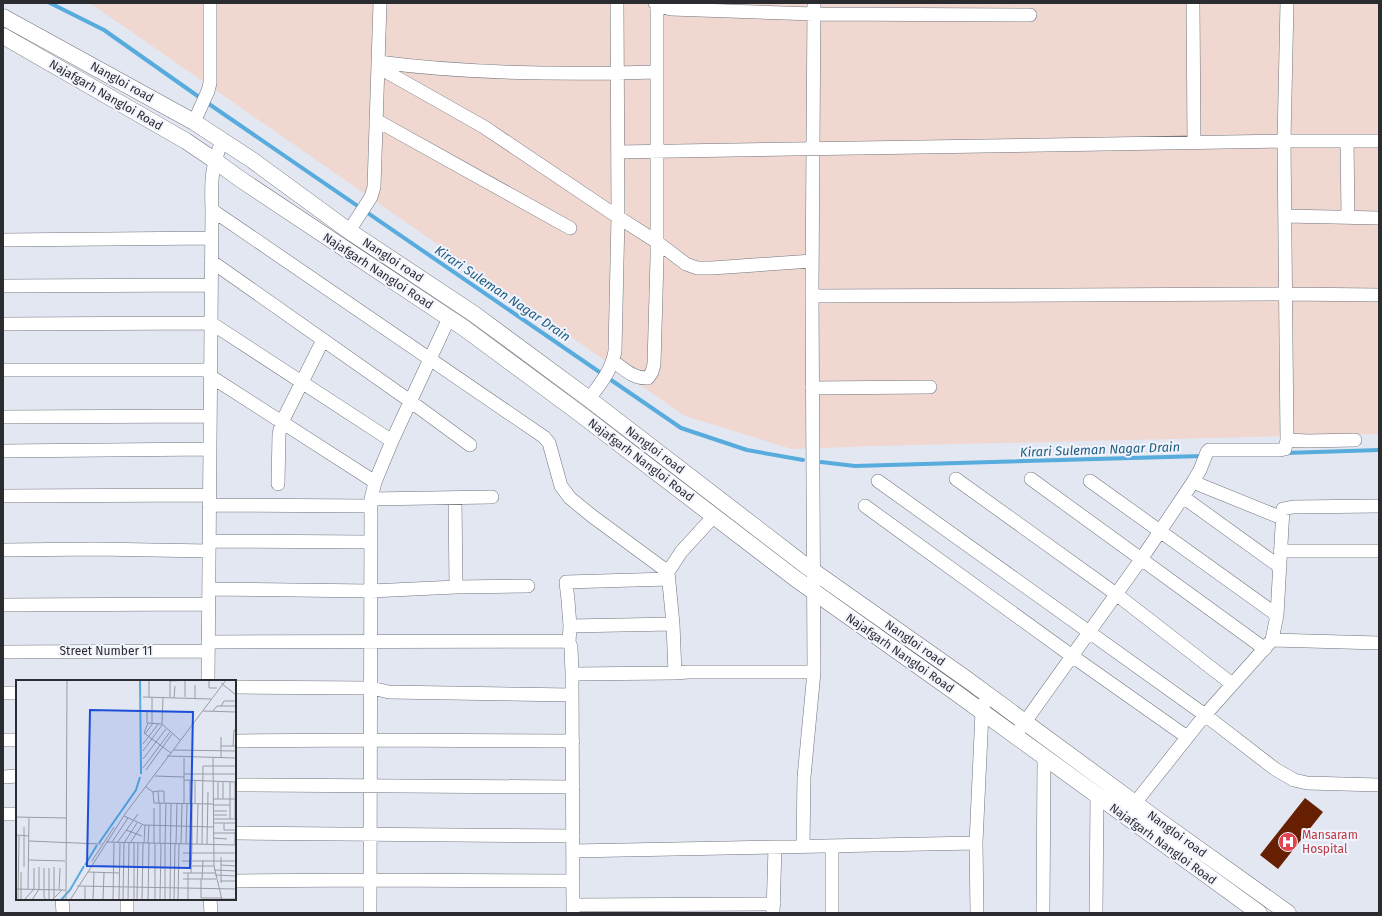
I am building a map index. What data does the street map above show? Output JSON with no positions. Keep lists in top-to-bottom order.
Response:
{
  "streets": {
    "main road": ["Nangloi road", "Najafgarh Nangloi Road"],
    "street": ["Street Number 11"]
  },
  "water": ["Kirari Suleman Nagar Drain"],
  "places": {
    "hospital": ["Mansaram Hospital"]
  }
}
